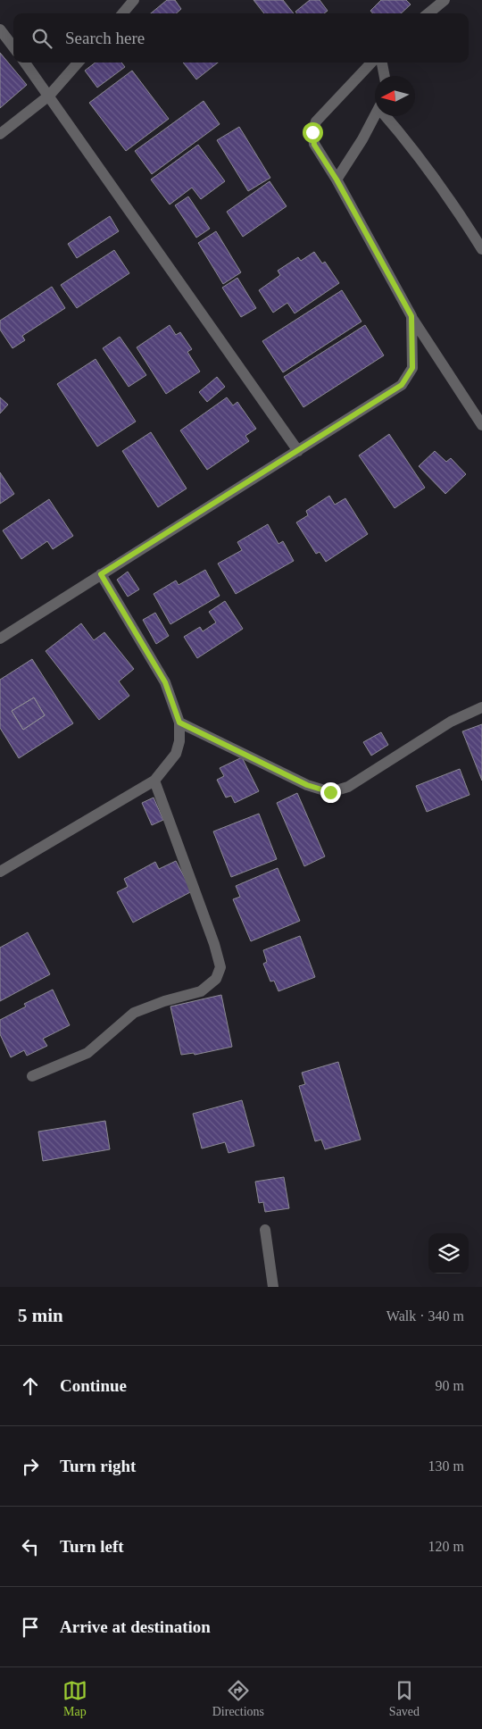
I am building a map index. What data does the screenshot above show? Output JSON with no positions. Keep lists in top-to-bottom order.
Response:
{
  "north": "left",
  "page": {
    "search": "Search here",
    "heading": ["5 min", "Walk · 340 m"],
    "list": [
      ["Continue", "90 m"],
      ["Turn right", "130 m"],
      ["Turn left", "120 m"],
      "Arrive at destination"
    ],
    "nav": ["Map", "Directions", "Saved"]
  }
}
